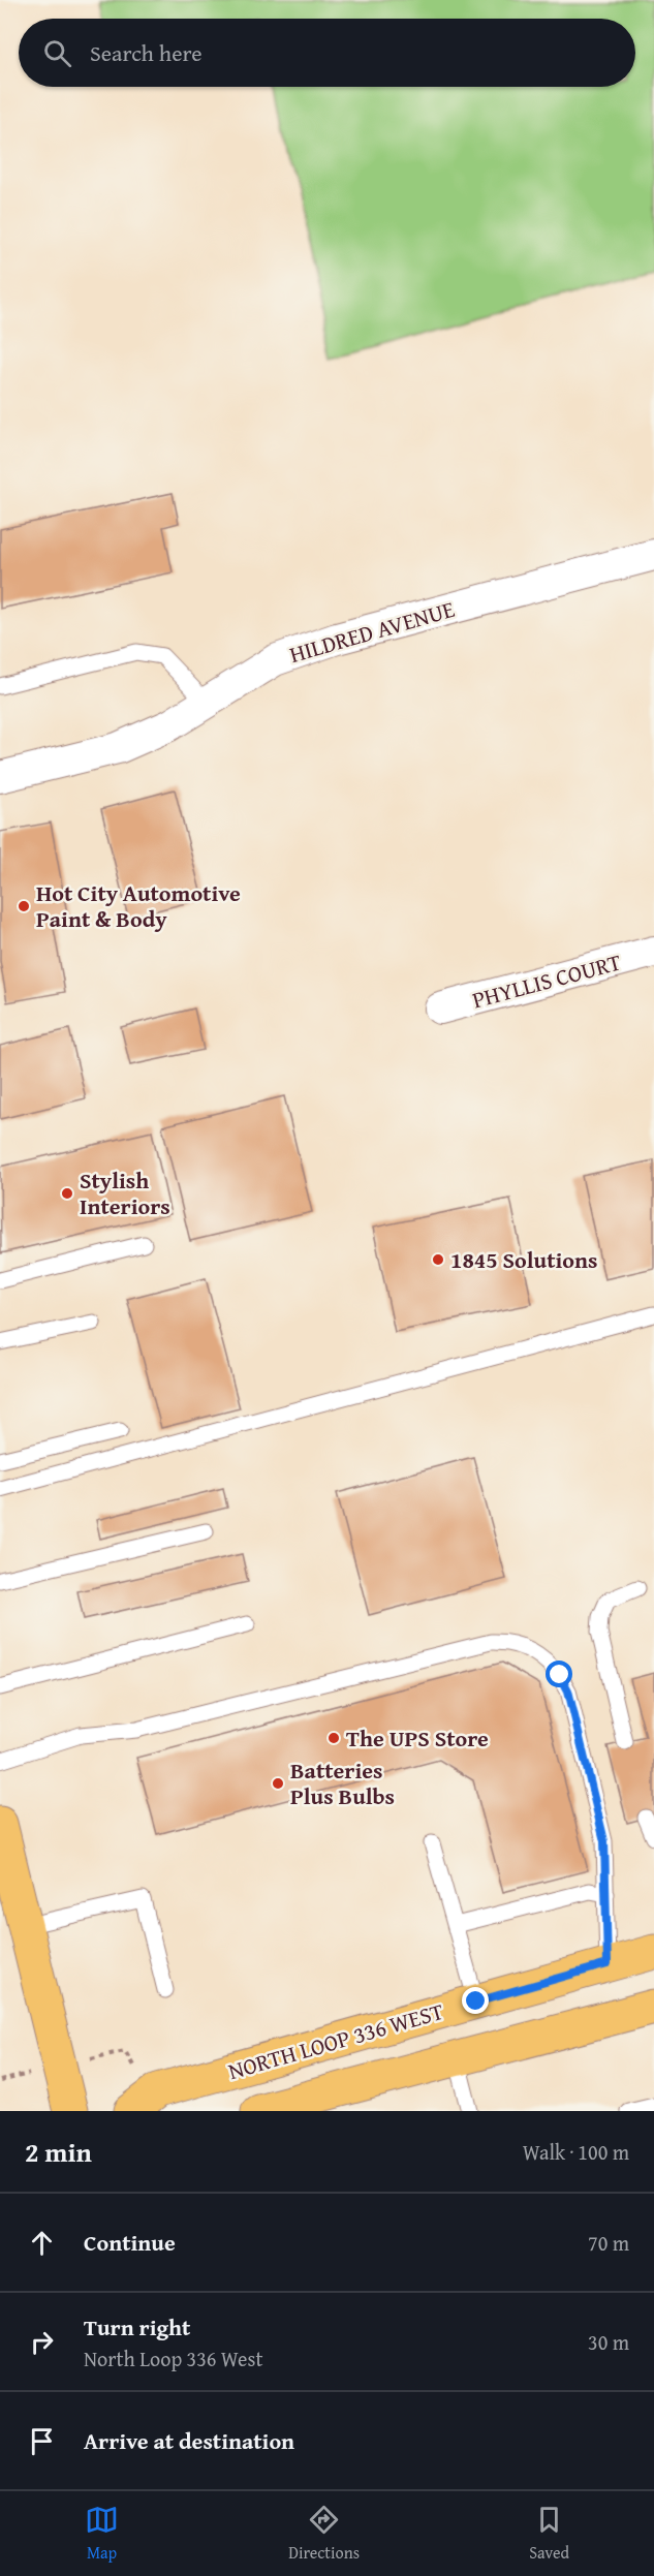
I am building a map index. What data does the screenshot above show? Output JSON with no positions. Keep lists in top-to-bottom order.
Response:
{
  "streets": {
    "main road": ["NORTH LOOP 336 WEST"],
    "street": ["HILDRED AVENUE", "PHYLLIS COURT"]
  },
  "places": [
    "Hot City Automotive Paint & Body",
    "Stylish Interiors",
    "1845 Solutions",
    "The UPS Store",
    "Batteries Plus Bulbs"
  ],
  "page": {
    "search": "Search here",
    "heading": ["2 min", "Walk · 100 m"],
    "list": [
      ["Continue", "70 m"],
      ["Turn right", "North Loop 336 West", "30 m"],
      "Arrive at destination"
    ],
    "nav": ["Map", "Directions", "Saved"]
  }
}
